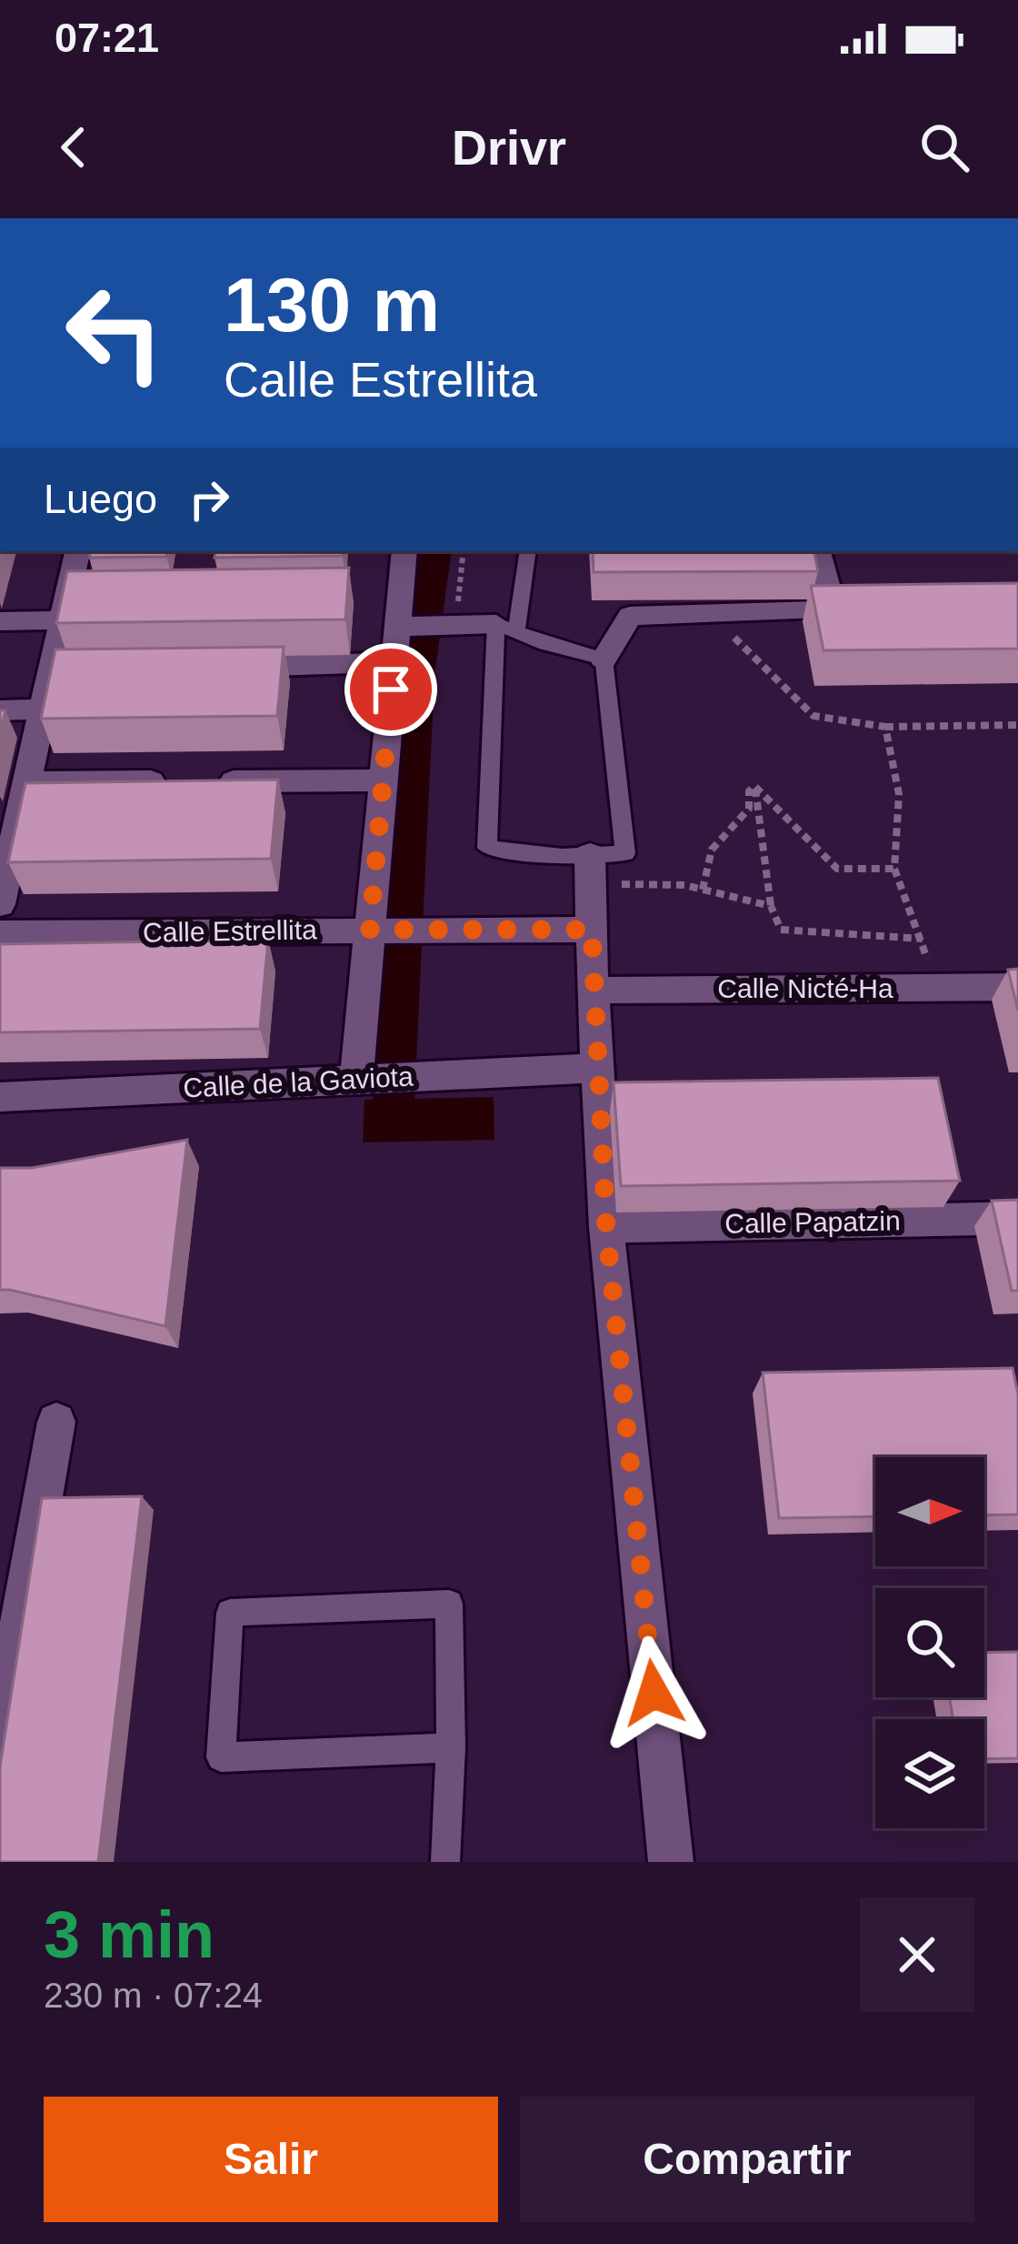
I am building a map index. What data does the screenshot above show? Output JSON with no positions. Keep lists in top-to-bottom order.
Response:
{
  "streets": {
    "street": [
      "Calle Estrellita",
      "Calle Nicté-Ha",
      "Calle de la Gaviota",
      "Calle Papatzin"
    ]
  },
  "north": "right",
  "page": {
    "status": "07:21",
    "header": "Drivr",
    "turn": ["130 m", "Calle Estrellita"],
    "then": "Luego",
    "heading": ["3 min", "230 m · 07:24"],
    "buttons": ["Salir", "Compartir"]
  }
}
